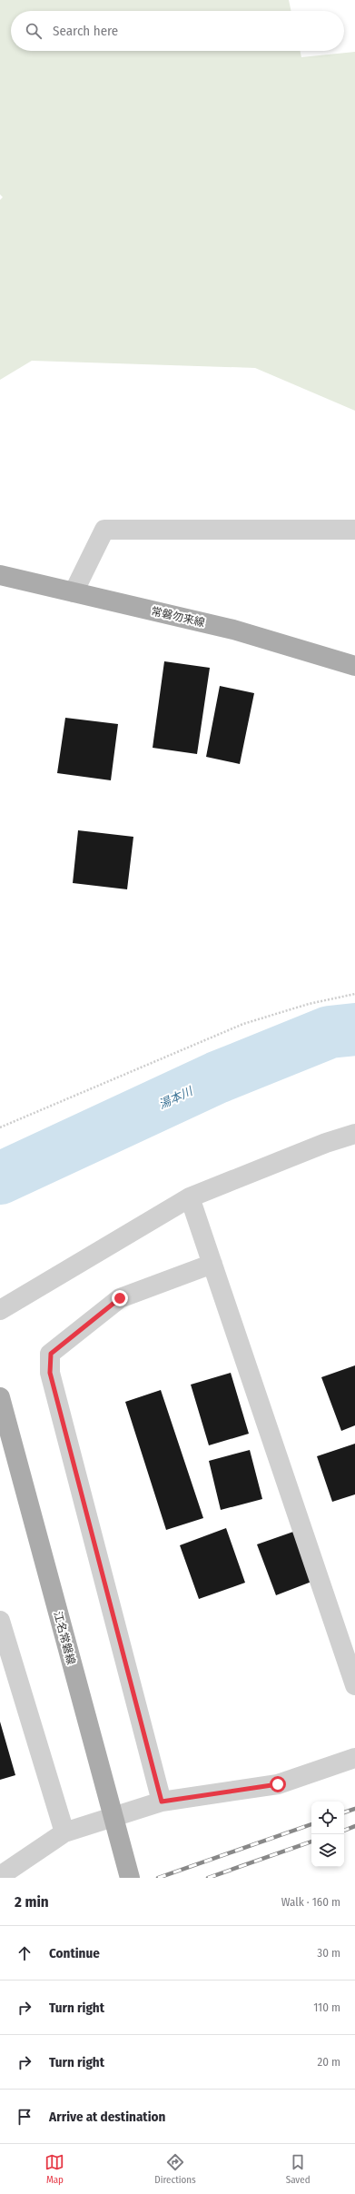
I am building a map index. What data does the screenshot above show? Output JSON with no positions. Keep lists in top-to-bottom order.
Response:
{
  "streets": {
    "main road": ["常磐勿来線", "江名常磐線"]
  },
  "water": ["湯本川"],
  "page": {
    "search": "Search here",
    "heading": ["2 min", "Walk · 160 m"],
    "list": [
      ["Continue", "30 m"],
      ["Turn right", "110 m"],
      ["Turn right", "20 m"],
      "Arrive at destination"
    ],
    "nav": ["Map", "Directions", "Saved"]
  }
}
